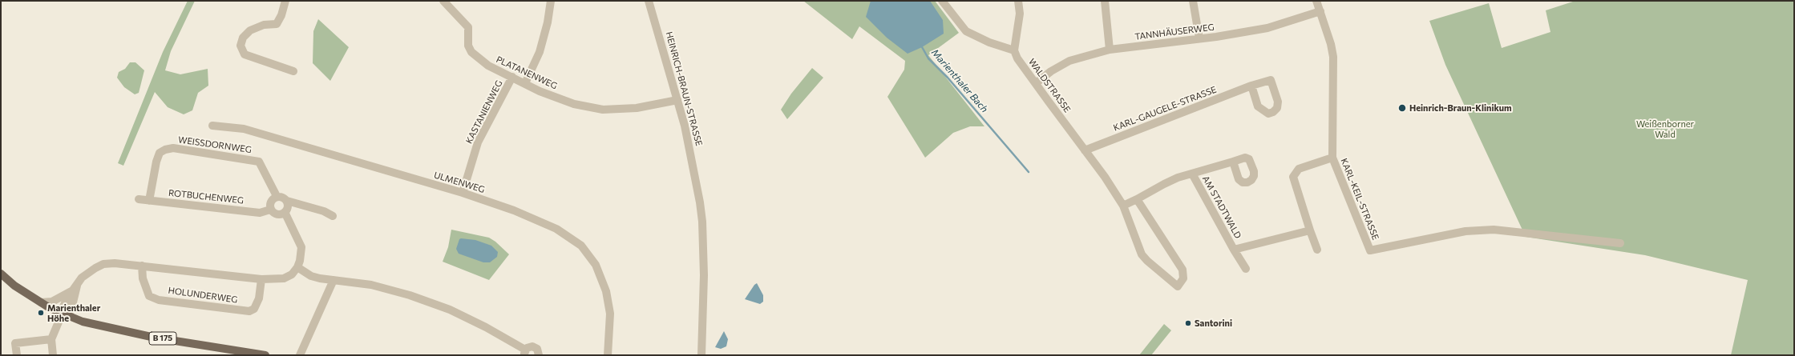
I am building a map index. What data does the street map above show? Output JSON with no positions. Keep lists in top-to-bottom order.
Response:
{
  "streets": {
    "main road": ["B 175"],
    "street": [
      "TANNHÄUSERWEG",
      "PLATANENWEG",
      "WALDSTRASSE",
      "HEINRICH-BRAUN-STRASSE",
      "KARL-GAUGELE-STRASSE",
      "KASTANIENWEG",
      "WEISSDORNWEG",
      "ULMENWEG",
      "ROTBUCHENWEG",
      "KARL-KEIL-STRASSE",
      "AM STADTWALD",
      "HOLUNDERWEG"
    ]
  },
  "crossings": [
    ["TANNHÄUSERWEG", "WALDSTRASSE"],
    ["TANNHÄUSERWEG", "KARL-KEIL-STRASSE"],
    ["PLATANENWEG", "HEINRICH-BRAUN-STRASSE"],
    ["PLATANENWEG", "KASTANIENWEG"],
    ["WALDSTRASSE", "KARL-GAUGELE-STRASSE"],
    ["WALDSTRASSE", "AM STADTWALD"],
    ["KASTANIENWEG", "ULMENWEG"],
    ["WEISSDORNWEG", "ROTBUCHENWEG"]
  ],
  "water": ["Marienthaler Bach"],
  "parks": ["Weißenborner Wald"],
  "places": ["Heinrich-Braun-Klinikum", "Marienthaler Höhe", "Santorini"]
}
